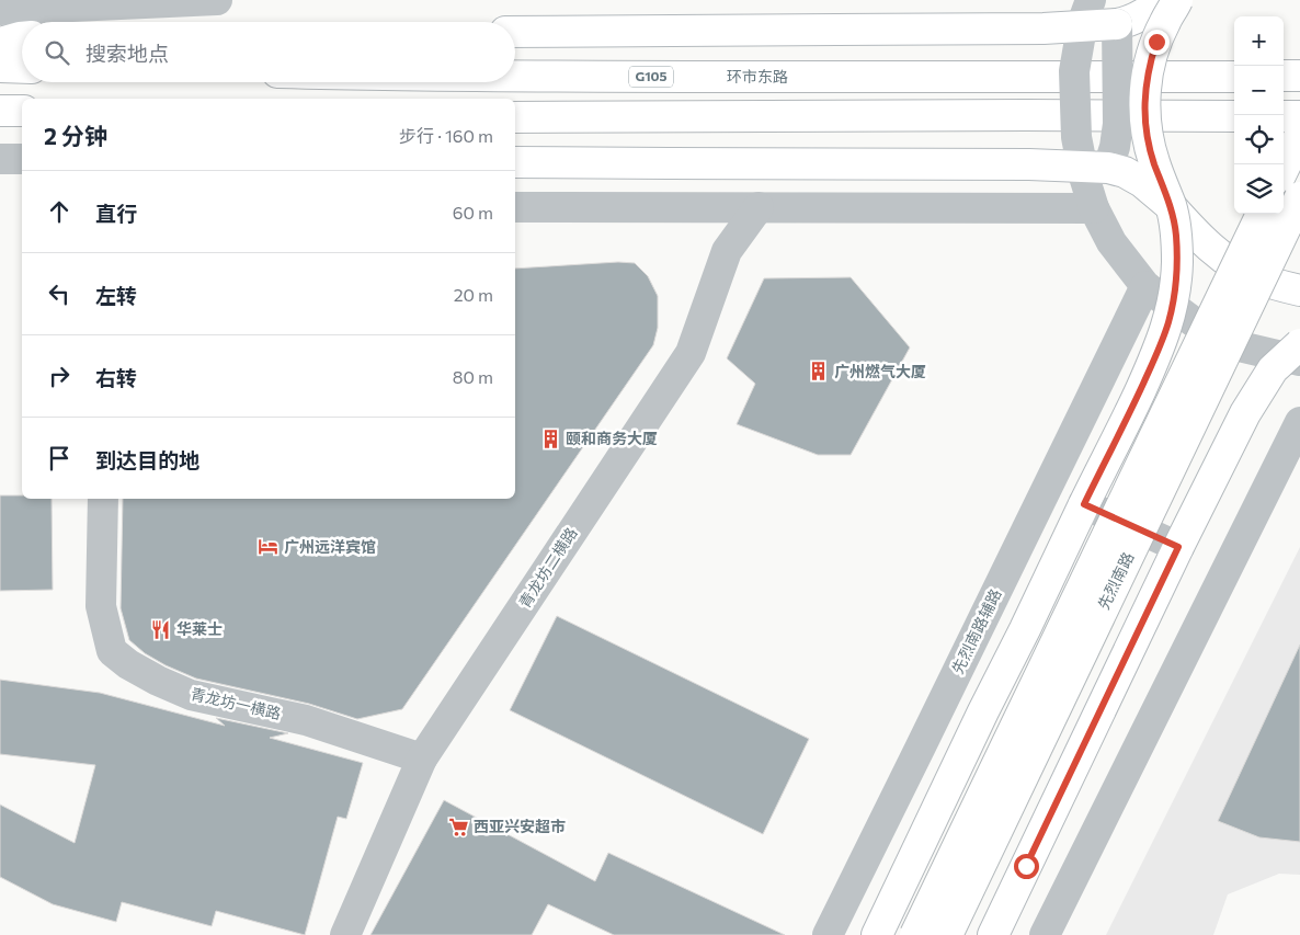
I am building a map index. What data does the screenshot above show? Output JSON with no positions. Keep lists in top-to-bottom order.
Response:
{
  "streets": {
    "main road": ["G105", "环市东路", "先烈南路"],
    "street": ["青龙坊二横路", "先烈南路辅路", "青龙坊一横路"]
  },
  "crossings": [
    ["青龙坊二横路", "青龙坊一横路"]
  ],
  "places": {
    "building": ["广州燃气大厦", "颐和商务大厦"],
    "hotel": ["广州远洋宾馆"],
    "restaurant": ["华莱士"],
    "supermarket": ["西亚兴安超市"]
  },
  "page": {
    "map_buttons": ["+", "−"],
    "search": "搜索地点",
    "heading": ["2 分钟", "步行 · 160 m"],
    "list": [
      ["直行", "60 m"],
      ["左转", "20 m"],
      ["右转", "80 m"],
      "到达目的地"
    ]
  }
}
